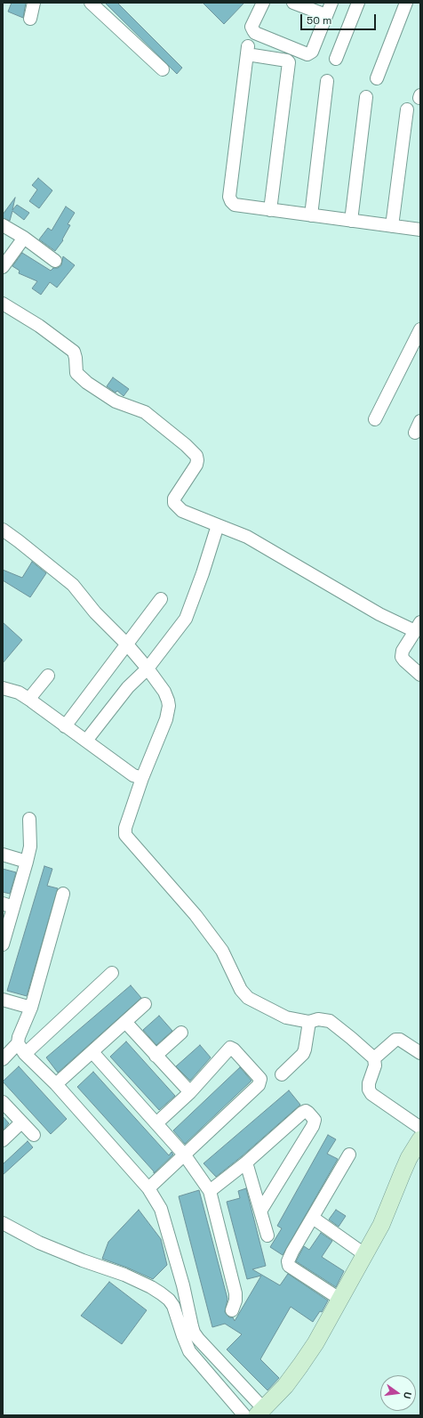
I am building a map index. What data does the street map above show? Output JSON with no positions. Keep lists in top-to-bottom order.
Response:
{
  "scale_bar": "50 m",
  "north": "right"
}
